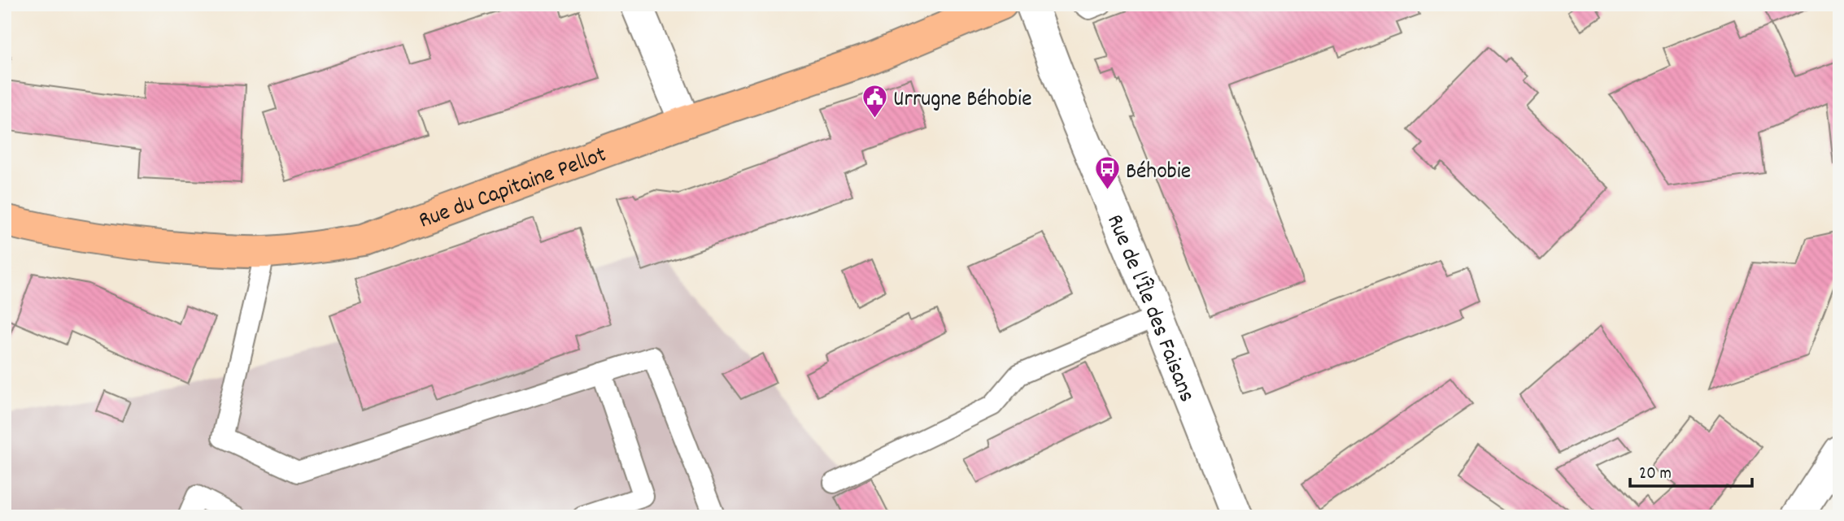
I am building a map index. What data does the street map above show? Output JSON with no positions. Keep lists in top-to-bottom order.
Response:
{
  "streets": {
    "main road": ["Rue du Capitaine Pellot"],
    "street": ["Rue de l'Île des Faisans"]
  },
  "places": {
    "public building": ["Urrugne Béhobie"],
    "bus stop": ["Béhobie"]
  },
  "scale_bar": "20 m"
}
